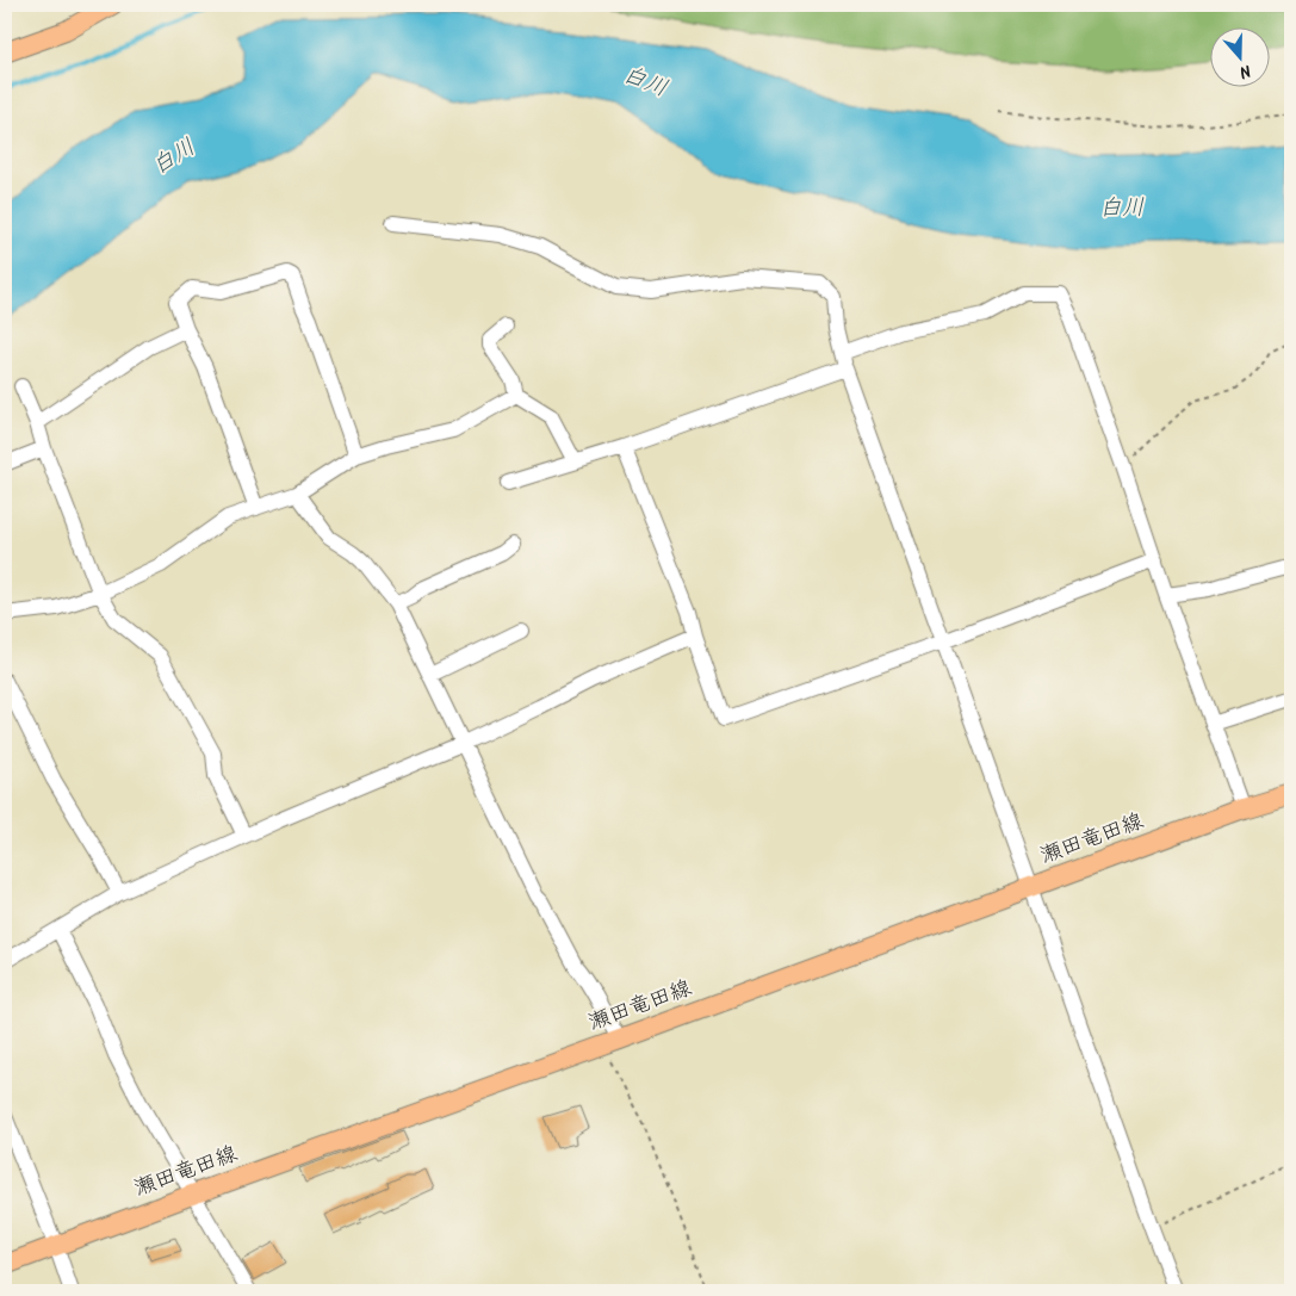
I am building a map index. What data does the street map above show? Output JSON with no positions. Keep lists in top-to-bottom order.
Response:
{
  "streets": {
    "main road": ["瀬田竜田線"]
  },
  "water": ["白川"],
  "north": "bottom"
}
